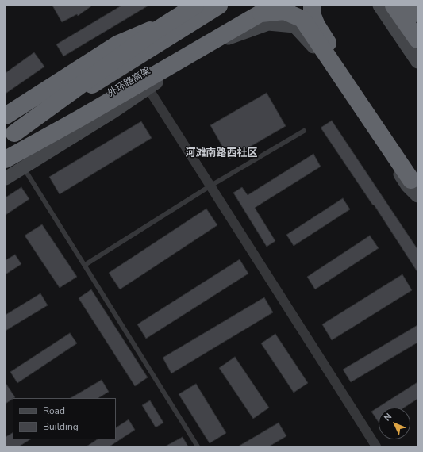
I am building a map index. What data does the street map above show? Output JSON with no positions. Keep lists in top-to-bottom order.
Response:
{
  "streets": {
    "highway": ["外环路高架"]
  },
  "districts": ["河滩南路西社区"],
  "legend": ["Road", "Building"],
  "north": "top left"
}
